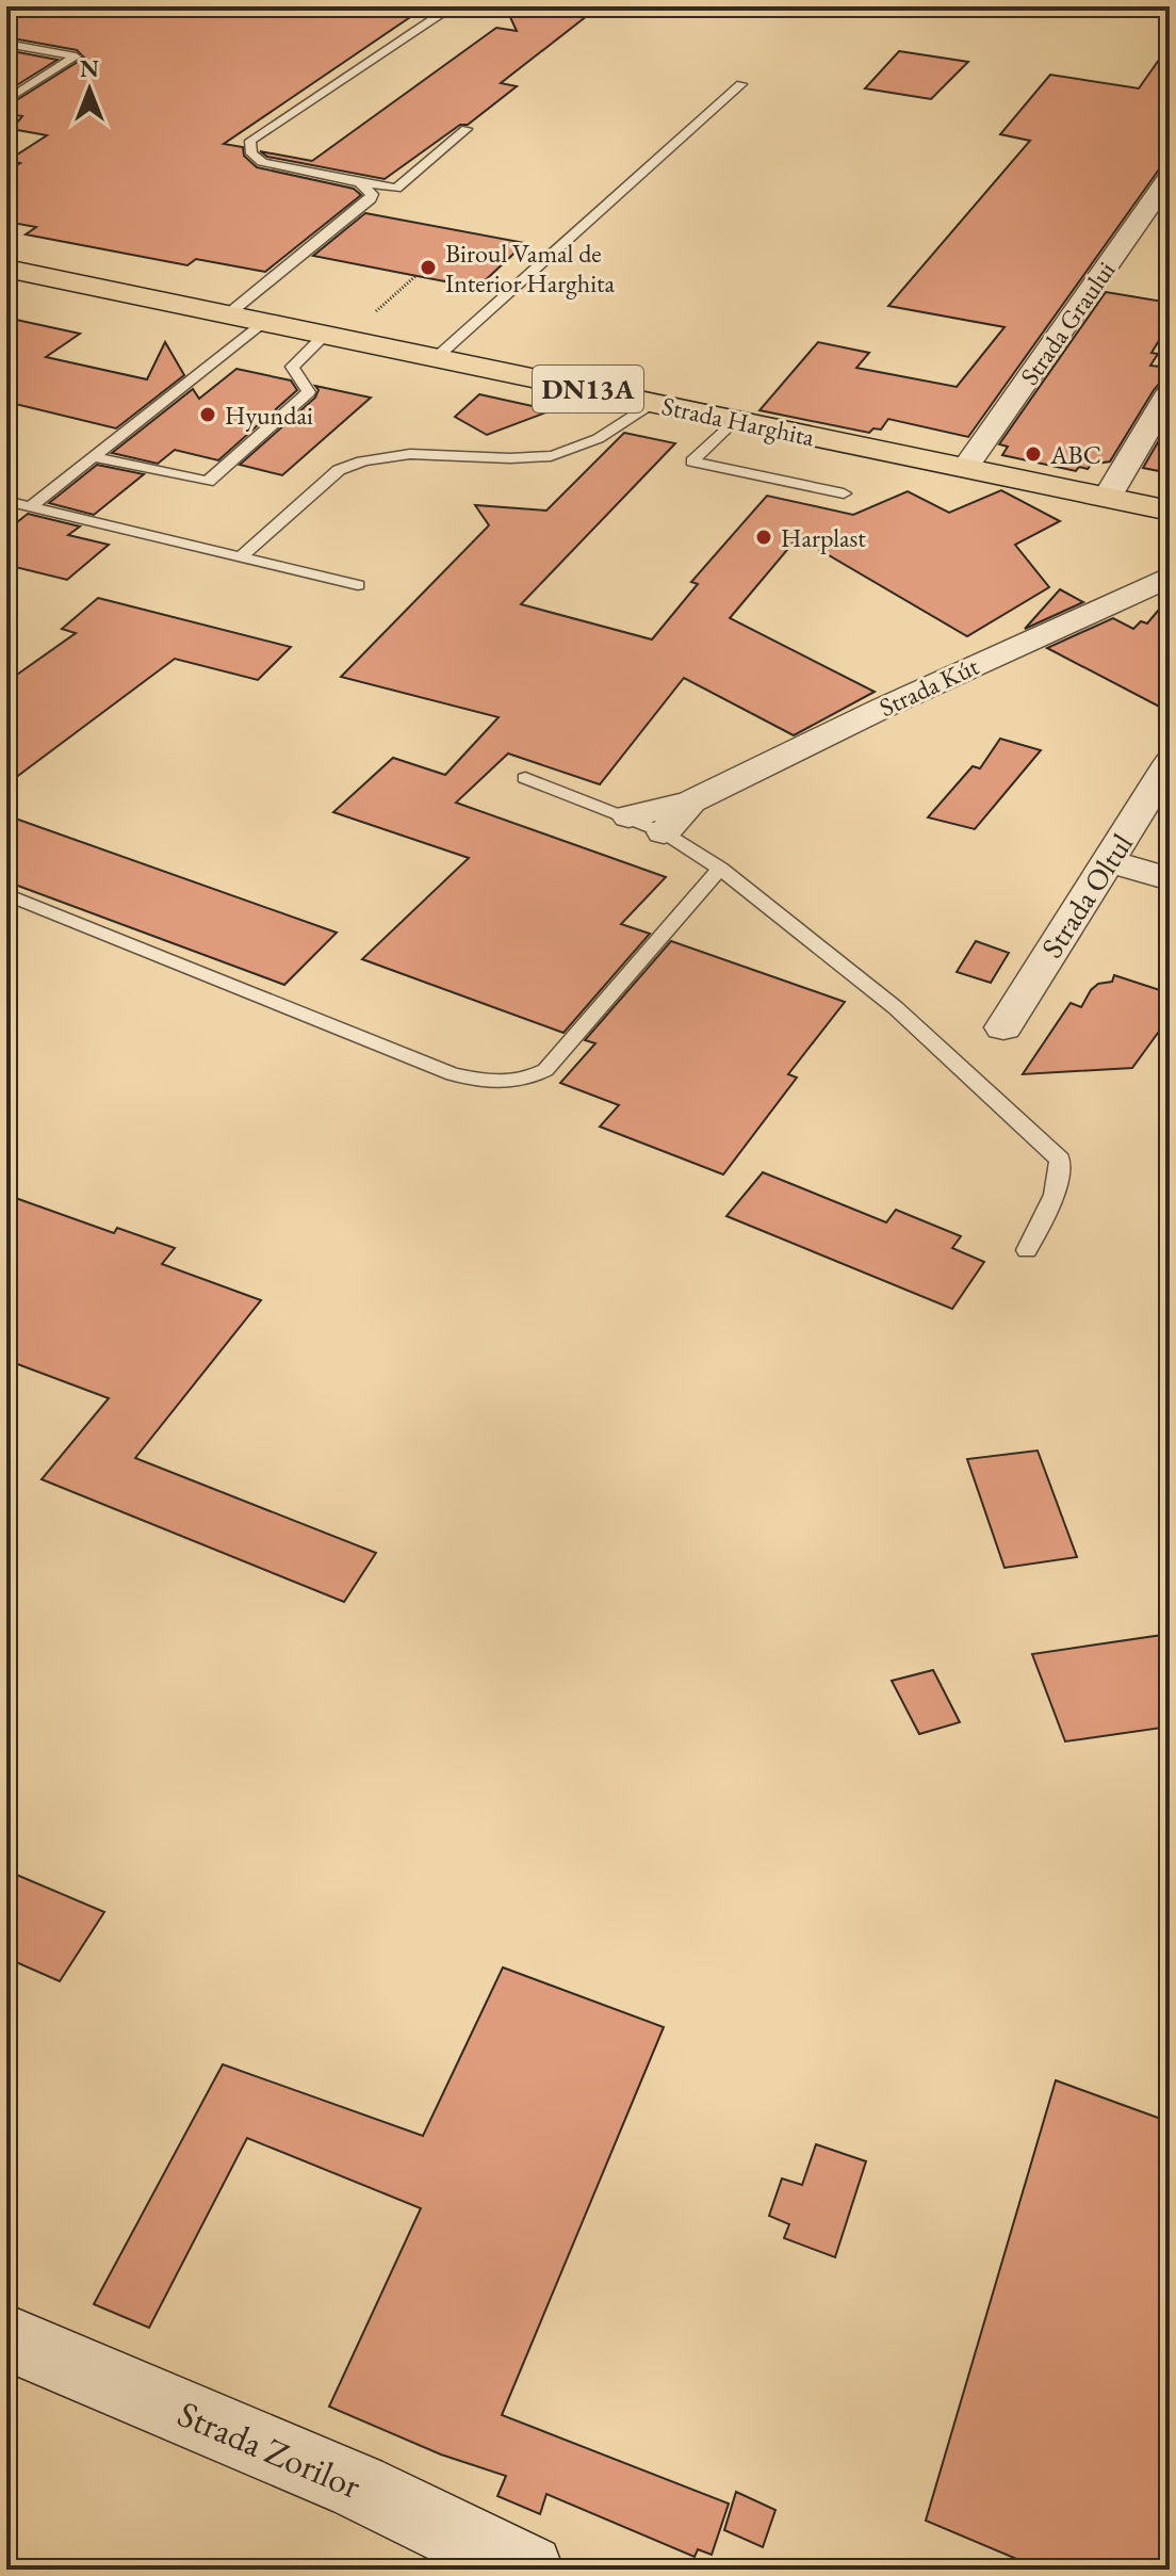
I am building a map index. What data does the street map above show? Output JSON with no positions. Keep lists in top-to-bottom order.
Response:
{
  "streets": {
    "main road": ["DN13A", "Strada Harghita"],
    "street": [
      "Strada Graului",
      "Strada Kút",
      "Strada Oltul",
      "Strada Zorilor"
    ]
  },
  "crossings": [
    ["Strada Graului", "Strada Harghita"]
  ],
  "places": [
    "Biroul Vamal de Interior Harghita",
    "Hyundai",
    "ABC",
    "Harplast"
  ],
  "north": "top"
}
